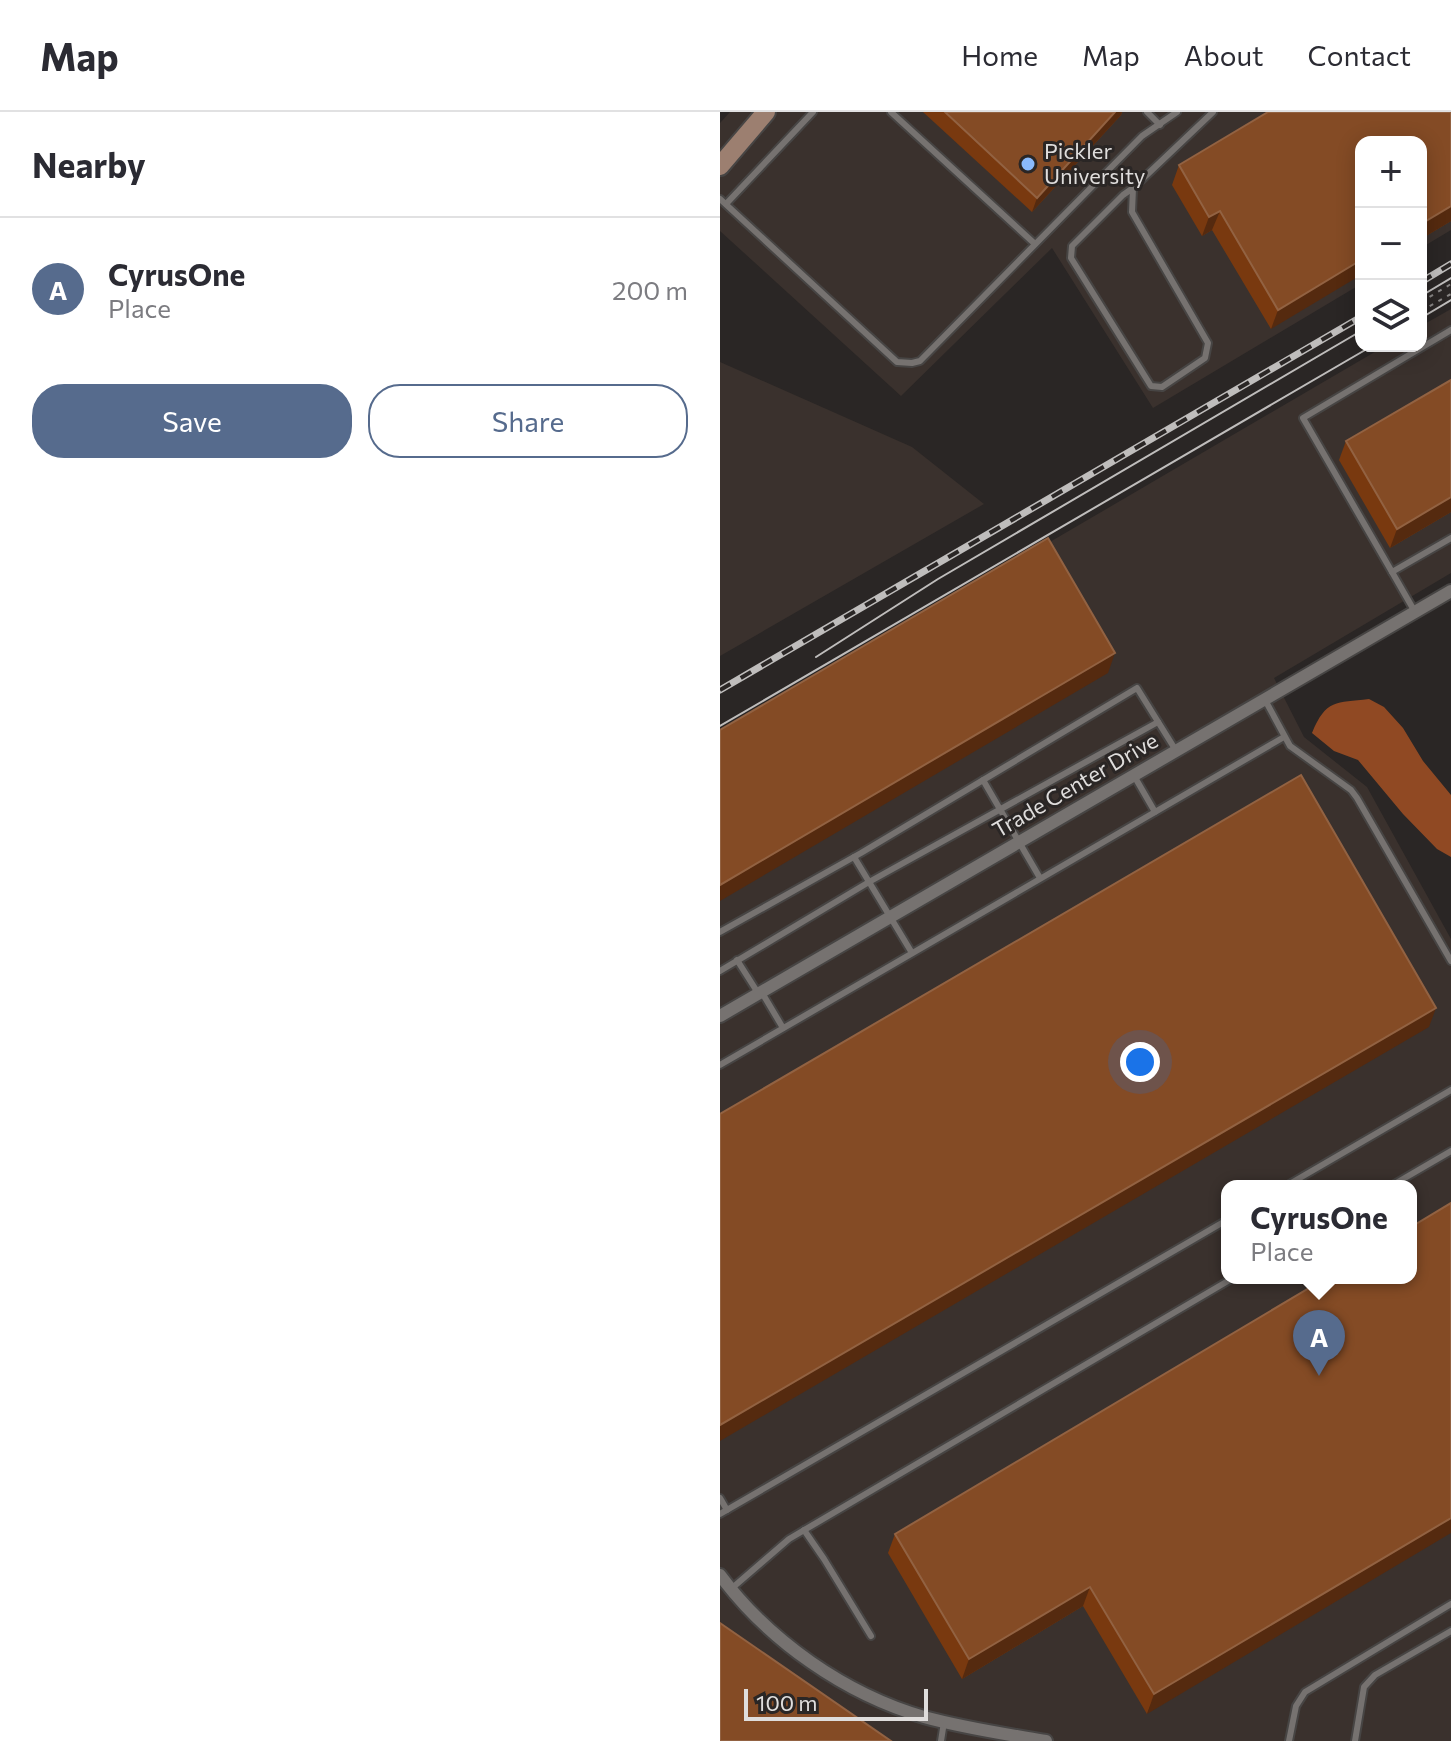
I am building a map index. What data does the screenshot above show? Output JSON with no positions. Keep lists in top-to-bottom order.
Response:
{
  "streets": {
    "street": ["Trade Center Drive"]
  },
  "places": ["Pickler University"],
  "scale_bar": "100 m",
  "page": {
    "header": "Map",
    "nav": [
      "Home",
      "Map",
      "About",
      "Contact"
    ],
    "heading": "Nearby",
    "map_buttons": ["+", "−"],
    "list": [
      {
        "mark": "A",
        "name": "CyrusOne",
        "note": "Place",
        "value": "200 m"
      }
    ],
    "buttons": ["Save", "Share"],
    "popup": ["CyrusOne", "Place"],
    "pins": "A",
    "scale": "100 m"
  }
}
